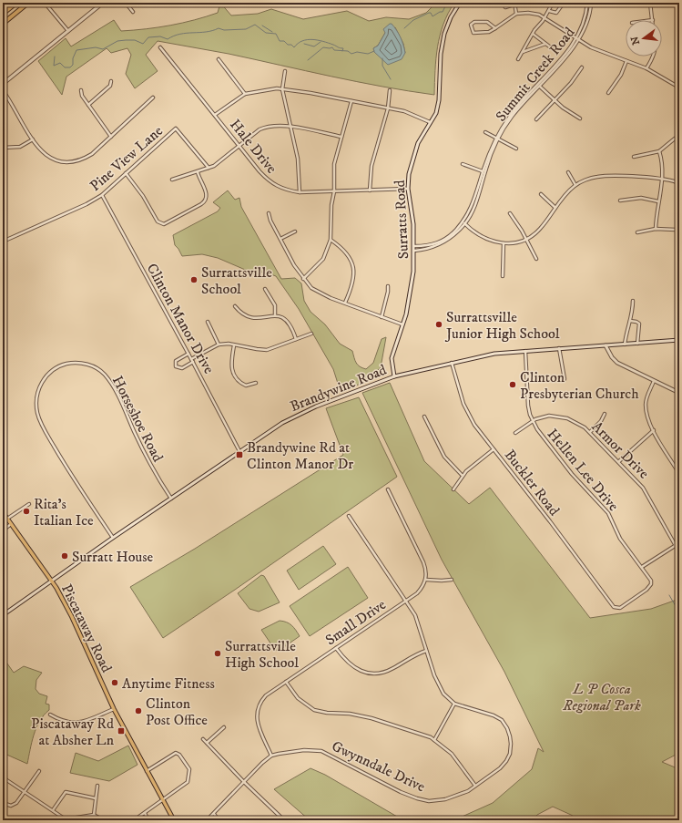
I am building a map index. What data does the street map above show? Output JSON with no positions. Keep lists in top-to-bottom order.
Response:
{
  "streets": {
    "main road": ["Surratts Road", "Brandywine Road", "Piscataway Road"],
    "street": [
      "Summit Creek Road",
      "Hale Drive",
      "Pine View Lane",
      "Clinton Manor Drive",
      "Horseshoe Road",
      "Armor Drive",
      "Hellen Lee Drive",
      "Buckler Road",
      "Small Drive",
      "Gwynndale Drive"
    ]
  },
  "crossings": [
    ["Summit Creek Road", "Surratts Road"],
    ["Hale Drive", "Surratts Road"],
    ["Pine View Lane", "Clinton Manor Drive"],
    ["Surratts Road", "Brandywine Road"],
    ["Clinton Manor Drive", "Brandywine Road"],
    ["Brandywine Road", "Horseshoe Road"],
    ["Brandywine Road", "Hellen Lee Drive"],
    ["Brandywine Road", "Buckler Road"],
    ["Brandywine Road", "Piscataway Road"],
    ["Armor Drive", "Hellen Lee Drive"],
    ["Hellen Lee Drive", "Buckler Road"],
    ["Small Drive", "Gwynndale Drive"]
  ],
  "parks": ["L P Cosca Regional Park"],
  "places": {
    "other": [
      "Surrattsville School",
      "Surrattsville Junior High School",
      "Clinton Presbyterian Church",
      "Rita's Italian Ice",
      "Surratt House",
      "Surrattsville High School",
      "Anytime Fitness",
      "Clinton Post Office"
    ],
    "transit": ["Brandywine Rd at Clinton Manor Dr", "Piscataway Rd at Absher Ln"]
  },
  "north": "left"
}
